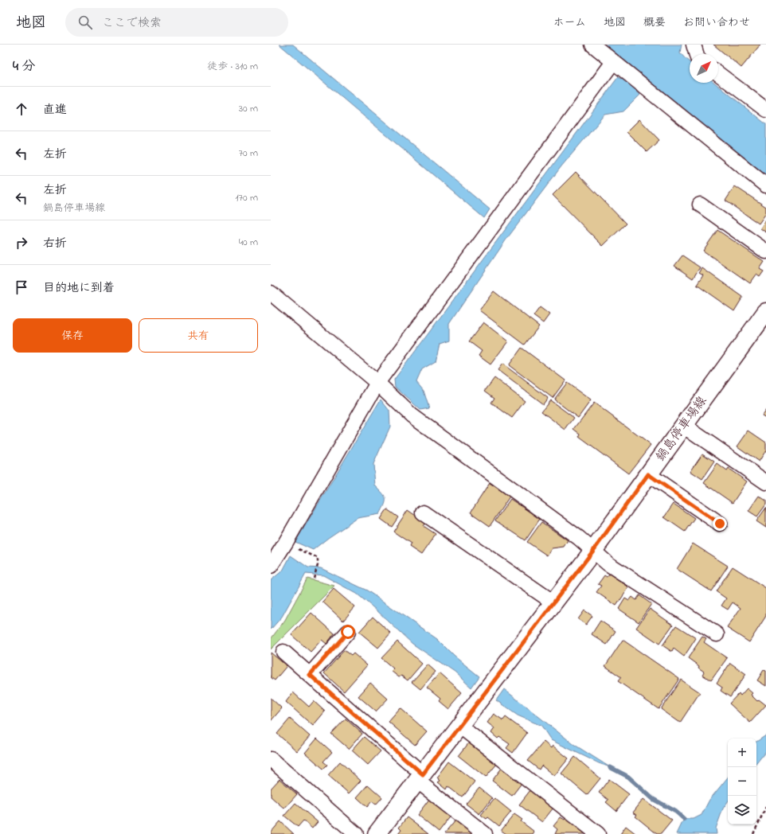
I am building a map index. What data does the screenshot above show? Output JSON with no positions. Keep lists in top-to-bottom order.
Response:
{
  "streets": {
    "main road": ["鍋島停車場線"]
  },
  "north": "top right",
  "page": {
    "header": "地図",
    "search": "ここで検索",
    "nav": [
      "ホーム",
      "地図",
      "概要",
      "お問い合わせ"
    ],
    "heading": ["4 分", "徒歩 · 310 m"],
    "list": [
      ["直進", "30 m"],
      ["左折", "70 m"],
      ["左折", "鍋島停車場線", "170 m"],
      ["右折", "40 m"],
      "目的地に到着"
    ],
    "buttons": ["保存", "共有"],
    "map_buttons": ["+", "−"]
  }
}
